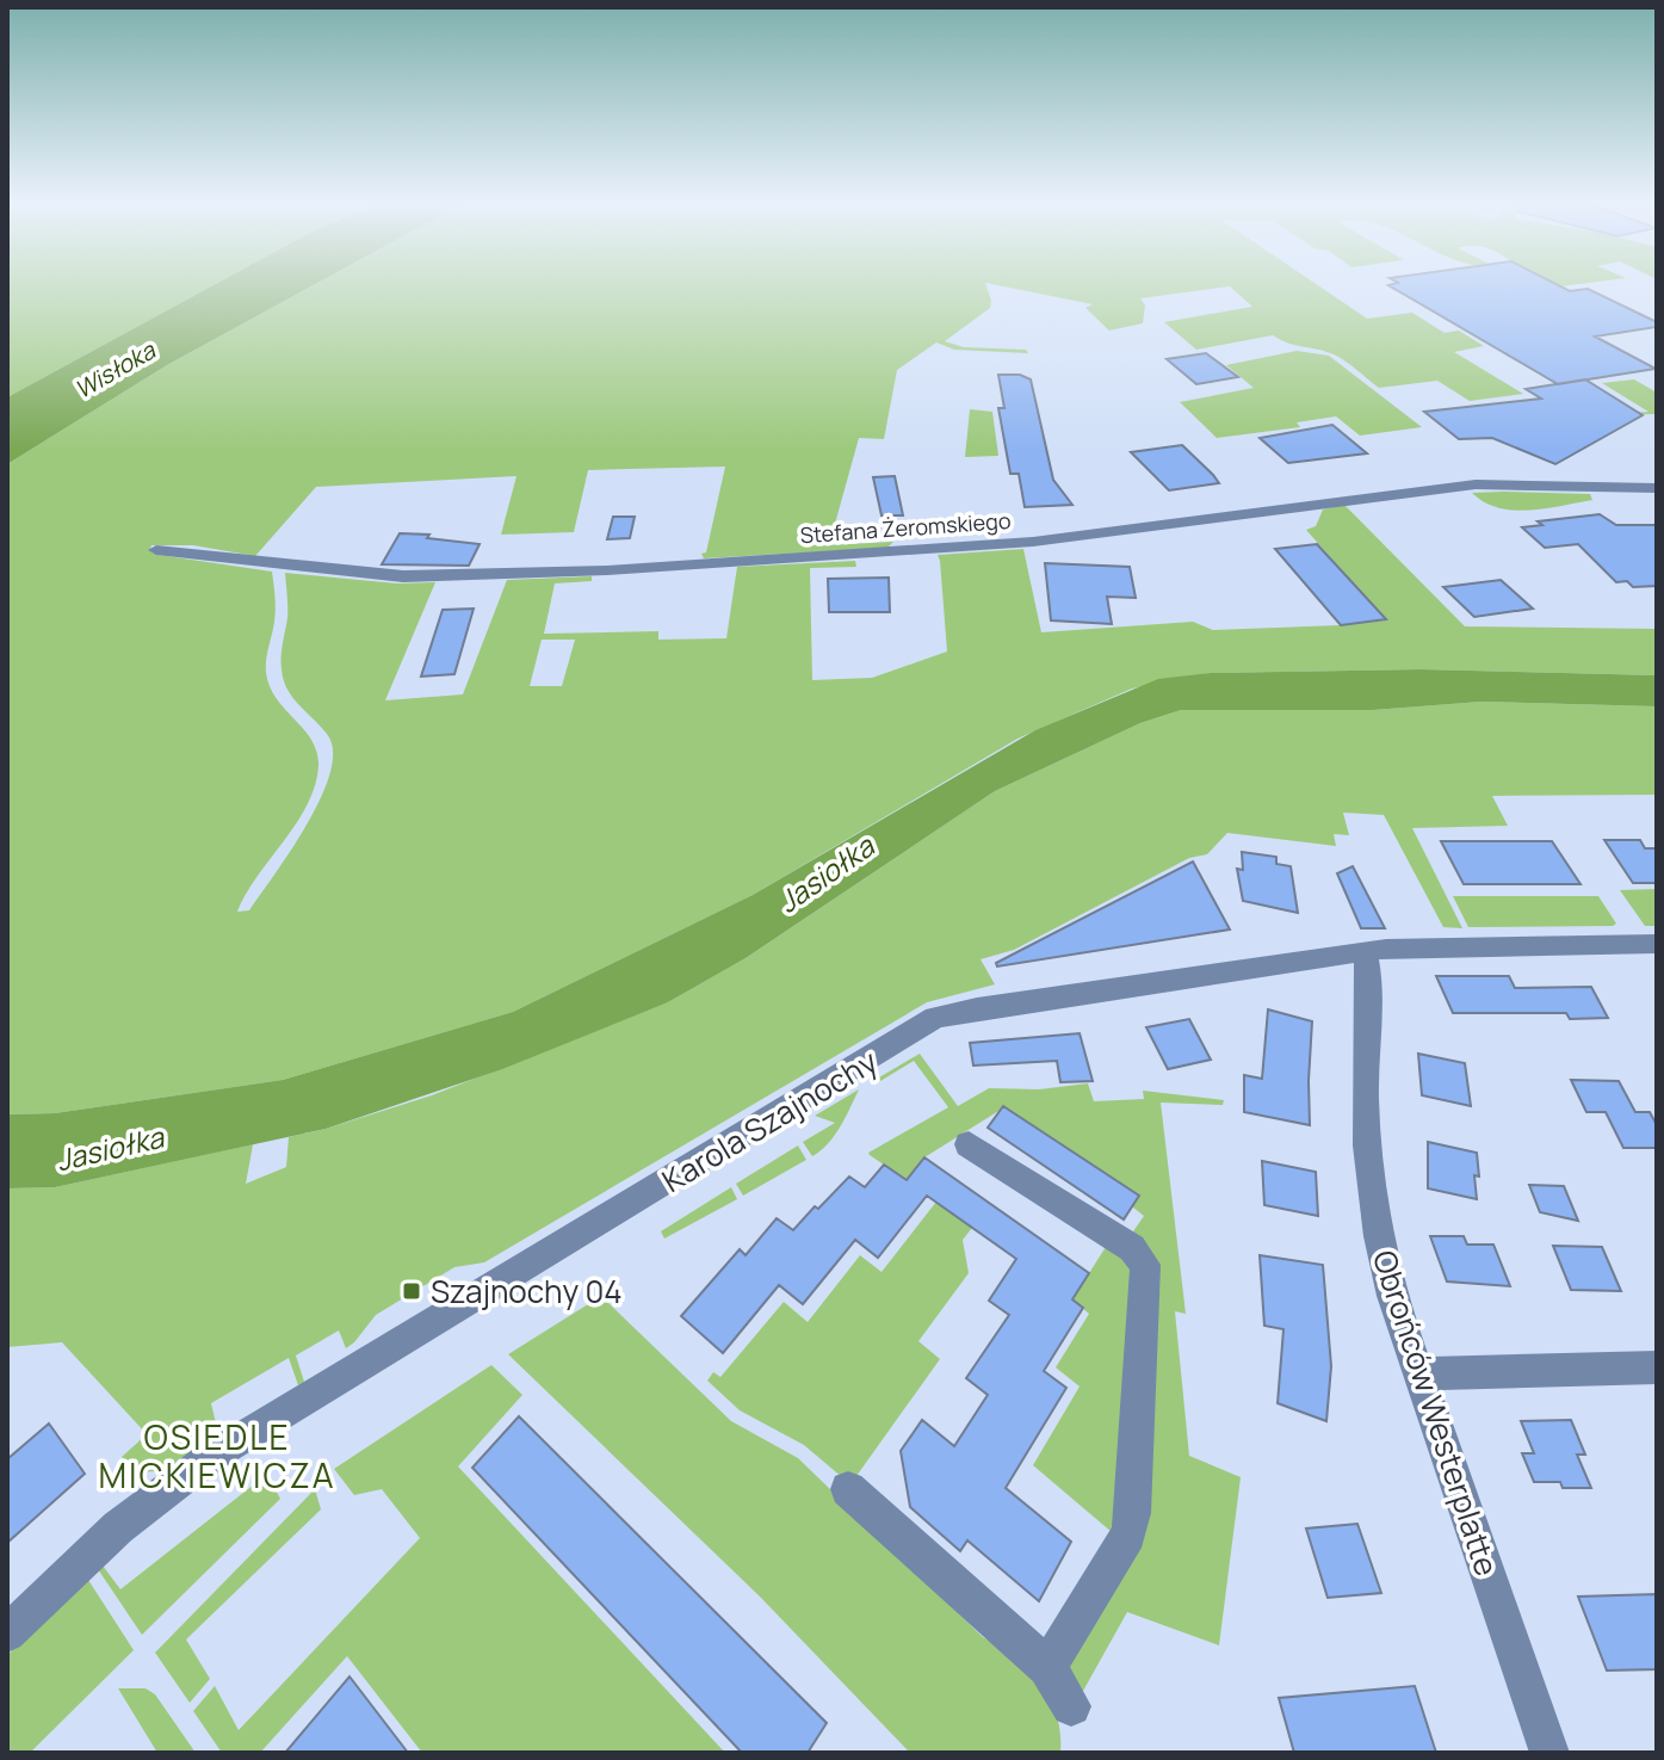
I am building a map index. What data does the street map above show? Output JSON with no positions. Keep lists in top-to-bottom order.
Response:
{
  "streets": {
    "street": ["Stefana Żeromskiego", "Karola Szajnochy", "Obrońców Westerplatte"]
  },
  "crossings": [
    ["Karola Szajnochy", "Obrońców Westerplatte"]
  ],
  "districts": ["OSIEDLE MICKIEWICZA"],
  "water": ["Wisłoka", "Jasiołka"],
  "places": {
    "transit": ["Szajnochy 04"]
  }
}
